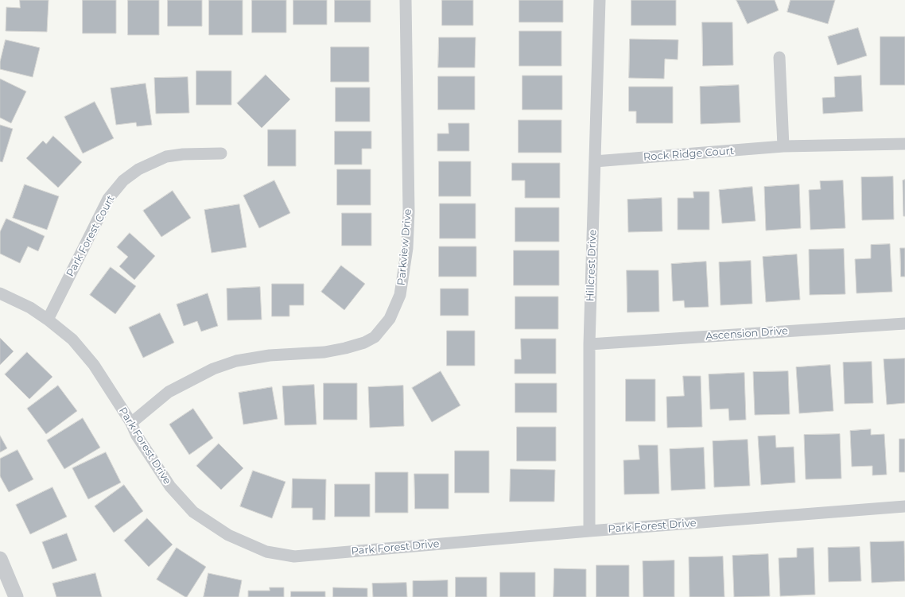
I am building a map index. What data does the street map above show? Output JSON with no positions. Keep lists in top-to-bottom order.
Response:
{
  "streets": {
    "street": [
      "Rock Ridge Court",
      "Park Forest Court",
      "Parkview Drive",
      "Hillcrest Drive",
      "Ascension Drive",
      "Park Forest Drive"
    ]
  },
  "crossings": [
    ["Rock Ridge Court", "Hillcrest Drive"],
    ["Park Forest Court", "Park Forest Drive"],
    ["Parkview Drive", "Park Forest Drive"],
    ["Hillcrest Drive", "Ascension Drive"],
    ["Hillcrest Drive", "Park Forest Drive"]
  ]
}
